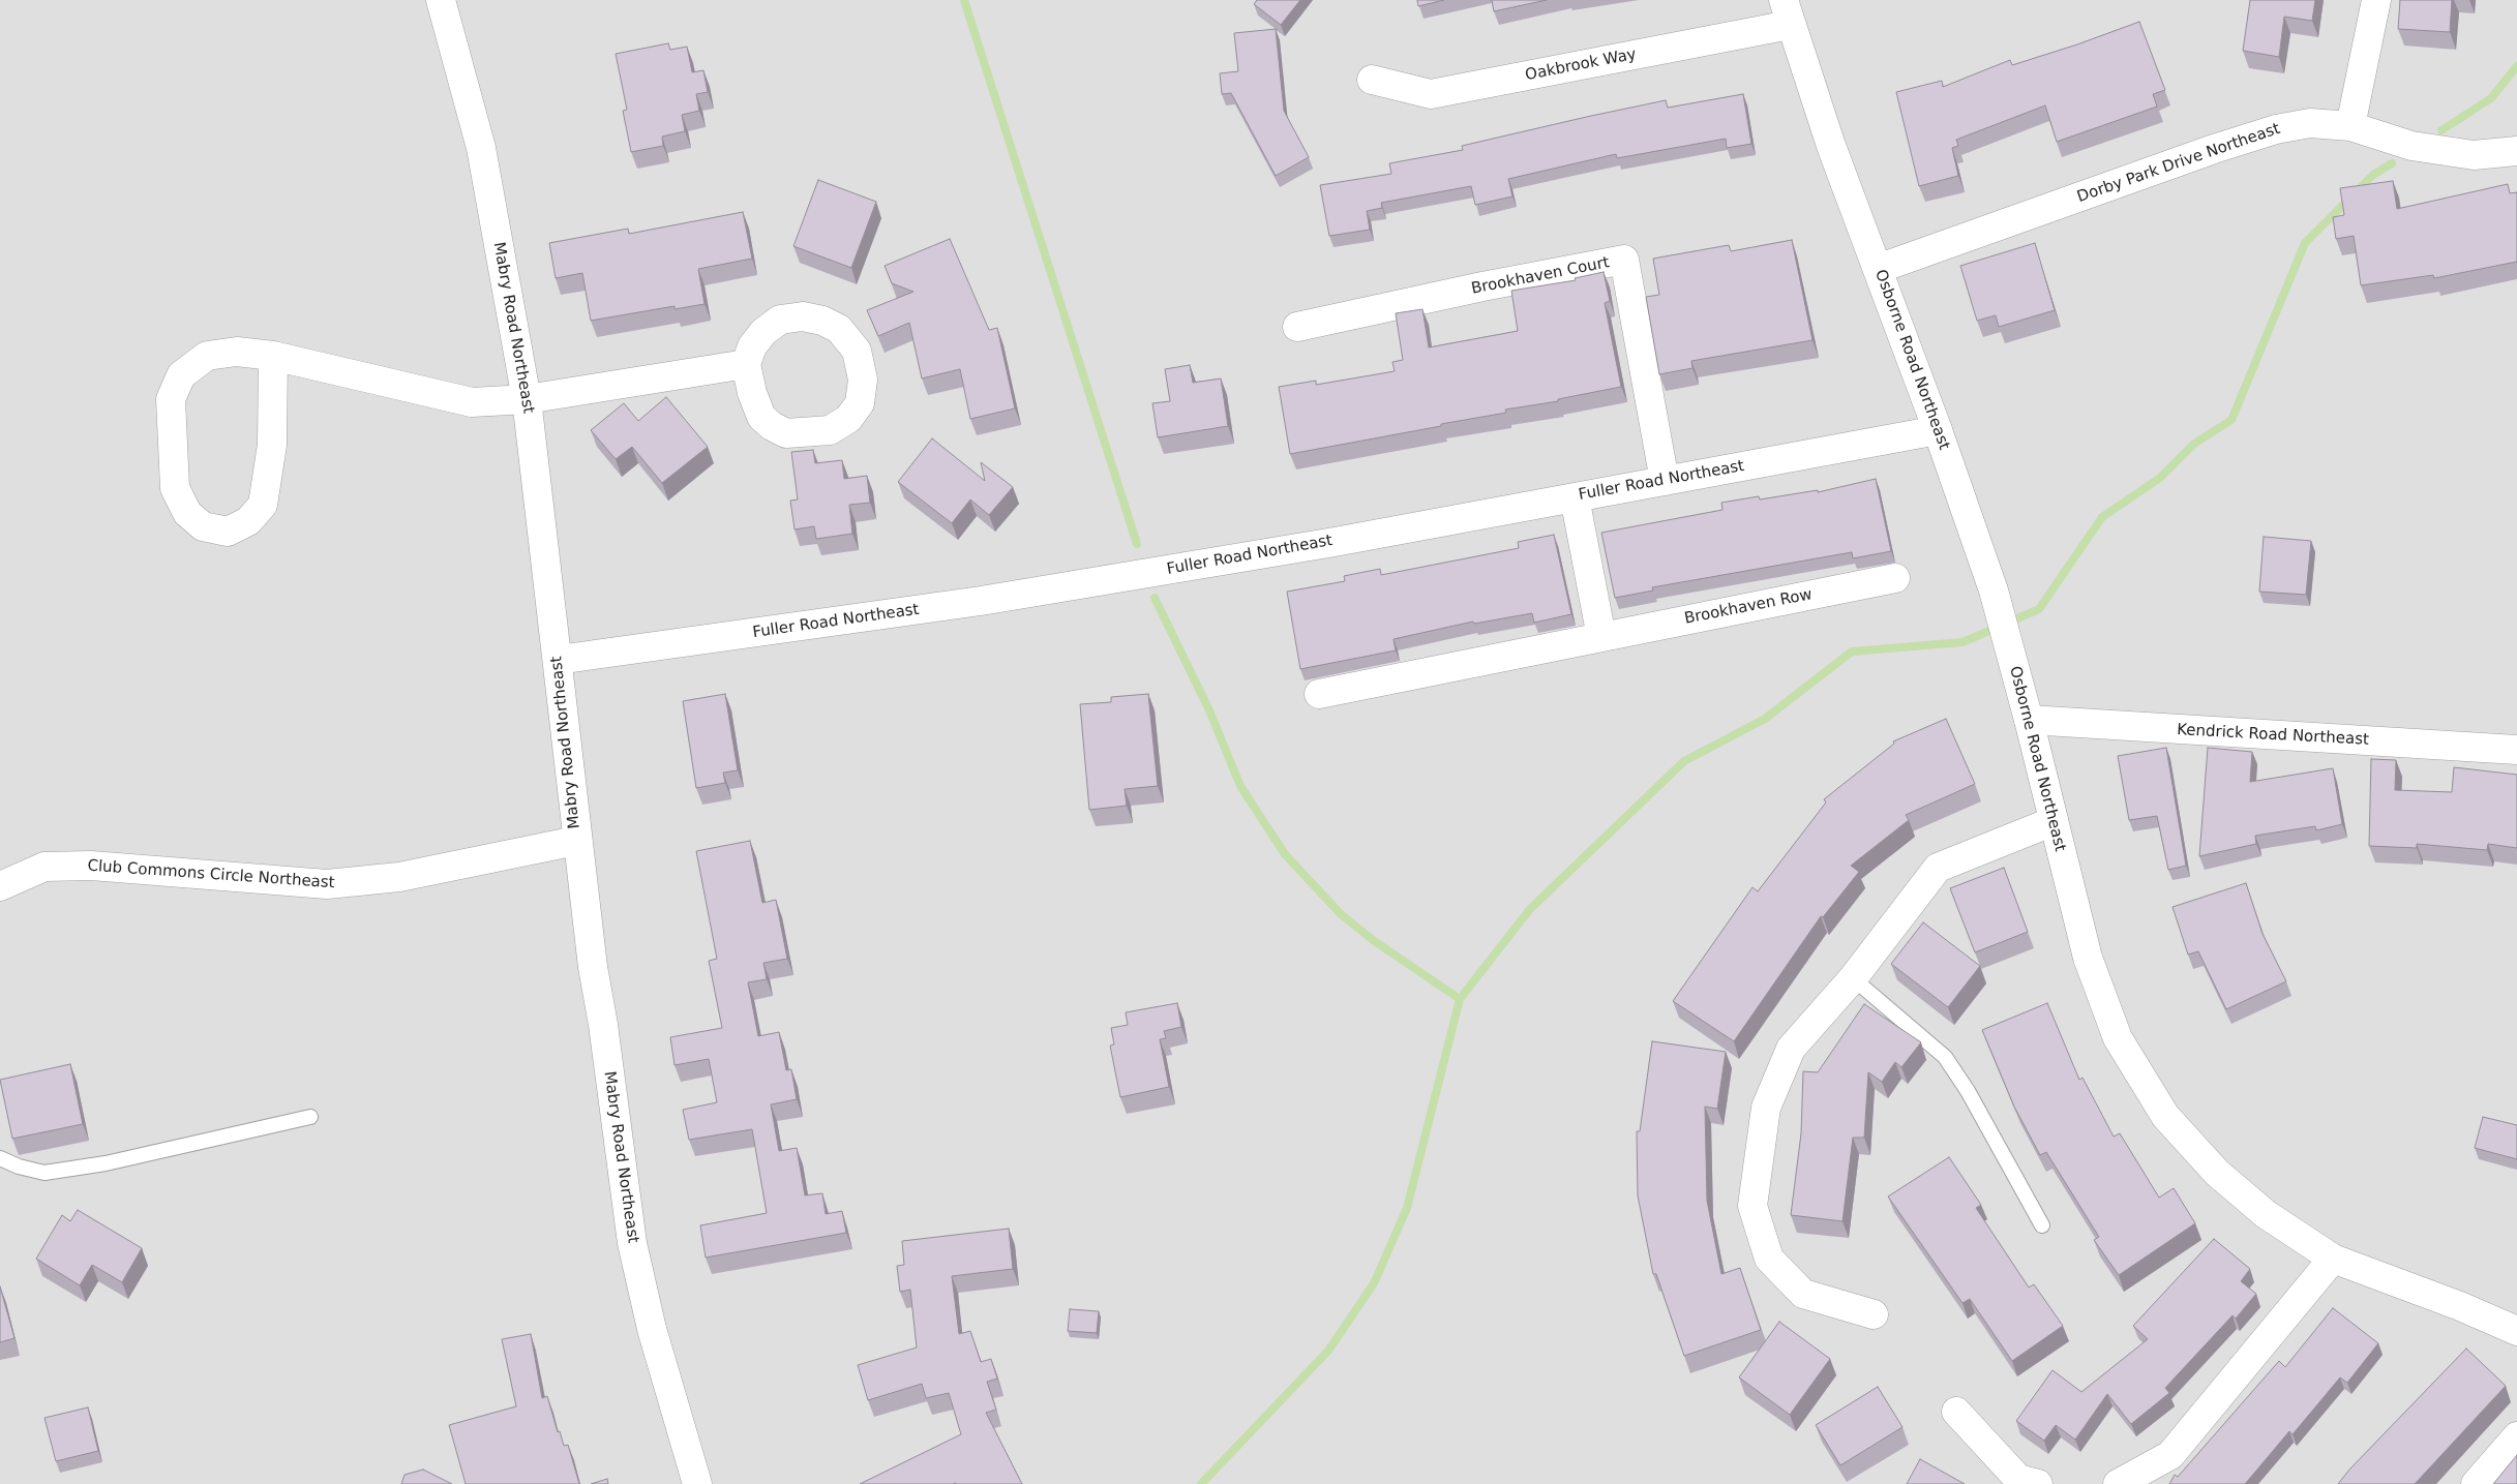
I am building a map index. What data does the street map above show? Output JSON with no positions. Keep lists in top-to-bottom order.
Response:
{
  "streets": {
    "street": [
      "Oakbrook Way",
      "Dorby Park Drive Northeast",
      "Brookhaven Court",
      "Mabry Road Northeast",
      "Osborne Road Northeast",
      "Fuller Road Northeast",
      "Brookhaven Row",
      "Kendrick Road Northeast",
      "Club Commons Circle Northeast"
    ]
  },
  "crossings": [
    ["Oakbrook Way", "Osborne Road Northeast"],
    ["Dorby Park Drive Northeast", "Osborne Road Northeast"],
    ["Brookhaven Court", "Fuller Road Northeast"],
    ["Mabry Road Northeast", "Fuller Road Northeast"],
    ["Mabry Road Northeast", "Club Commons Circle Northeast"],
    ["Osborne Road Northeast", "Fuller Road Northeast"],
    ["Osborne Road Northeast", "Kendrick Road Northeast"]
  ]
}
